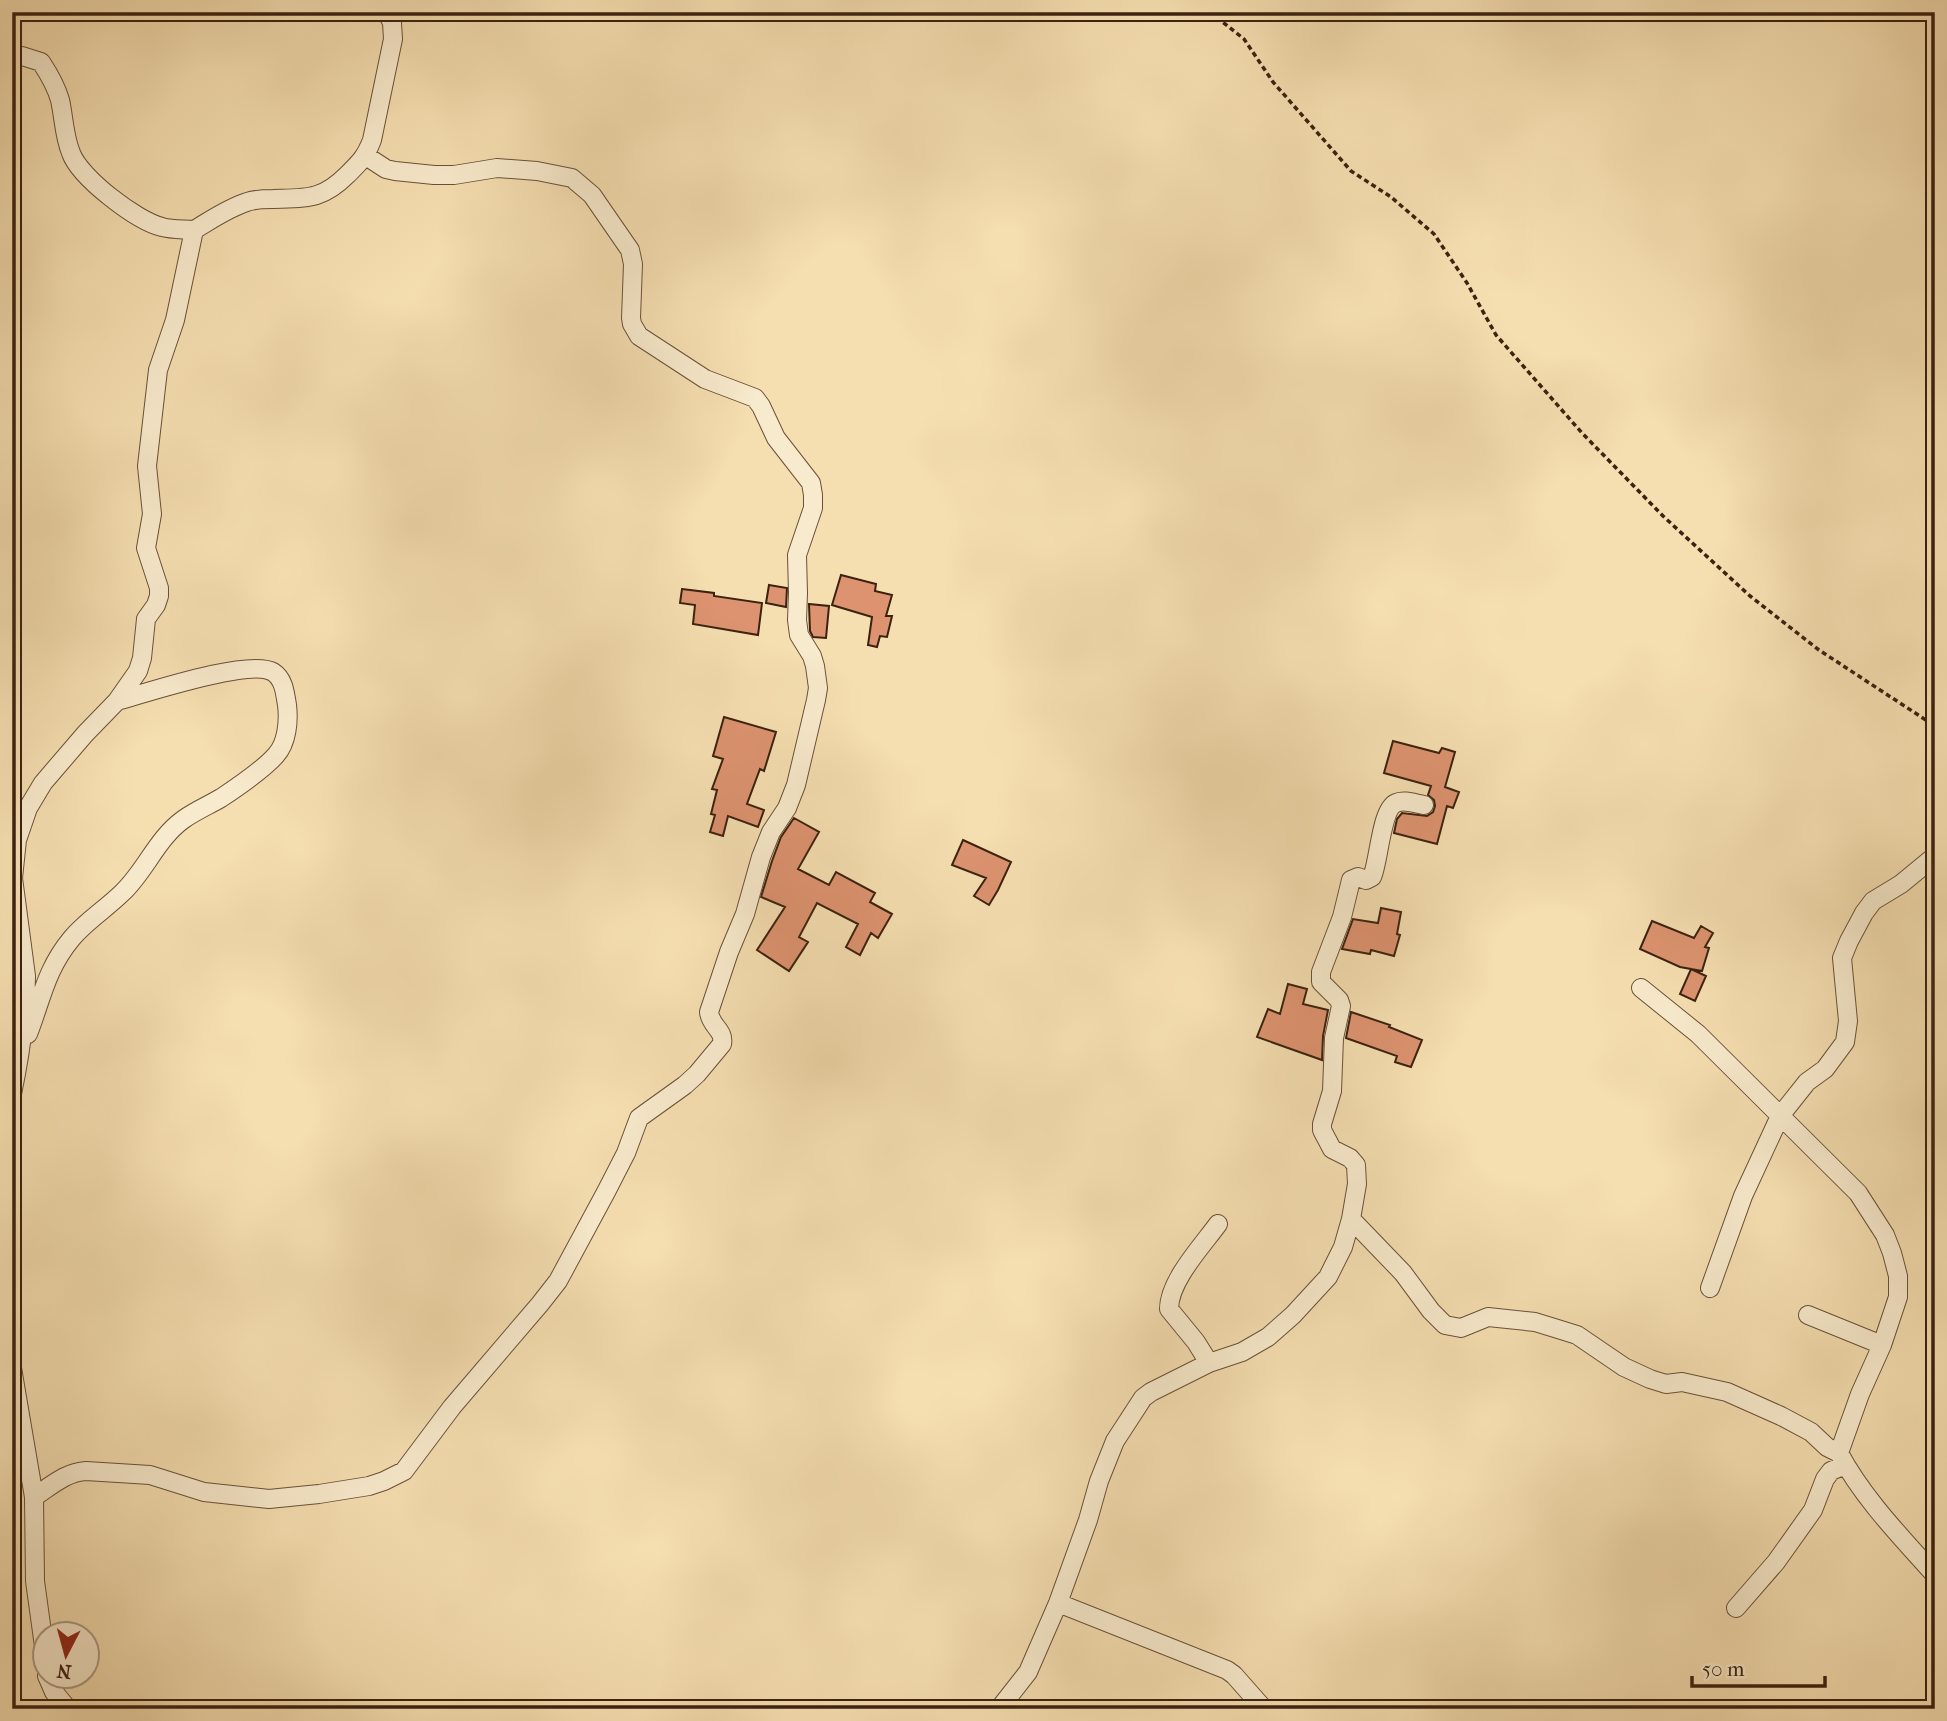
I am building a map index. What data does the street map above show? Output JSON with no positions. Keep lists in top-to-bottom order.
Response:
{
  "scale_bar": "50 m",
  "north": "bottom"
}
